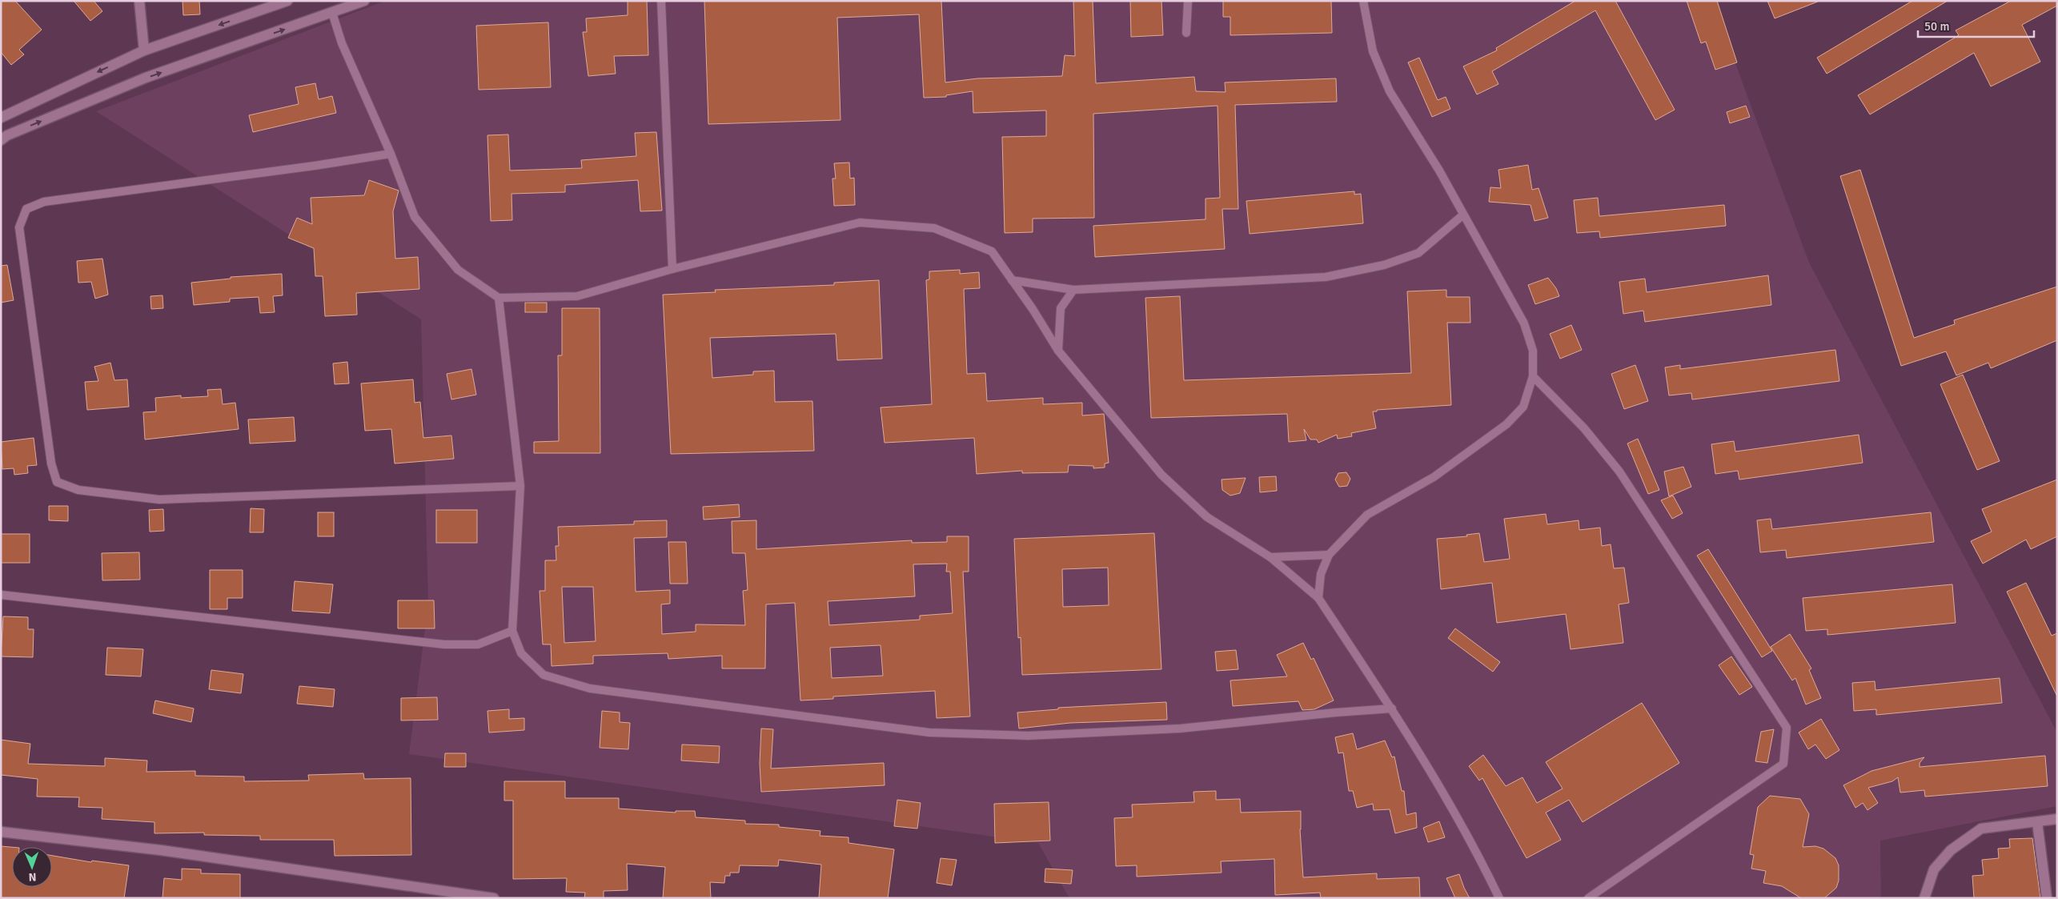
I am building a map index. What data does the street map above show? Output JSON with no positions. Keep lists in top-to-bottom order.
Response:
{
  "scale_bar": "50 m",
  "north": "bottom"
}
